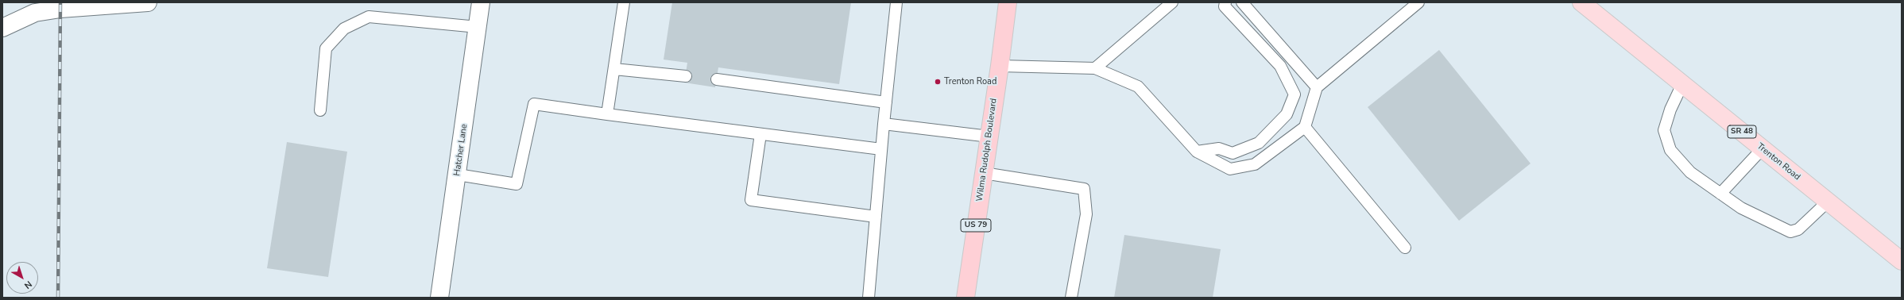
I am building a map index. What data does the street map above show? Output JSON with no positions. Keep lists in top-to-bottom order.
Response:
{
  "streets": {
    "highway": ["Wilma Rudolph Boulevard", "US 79"],
    "main road": ["SR 48", "Trenton Road"],
    "street": ["Hatcher Lane"]
  },
  "places": ["Trenton Road"],
  "north": "bottom right"
}
